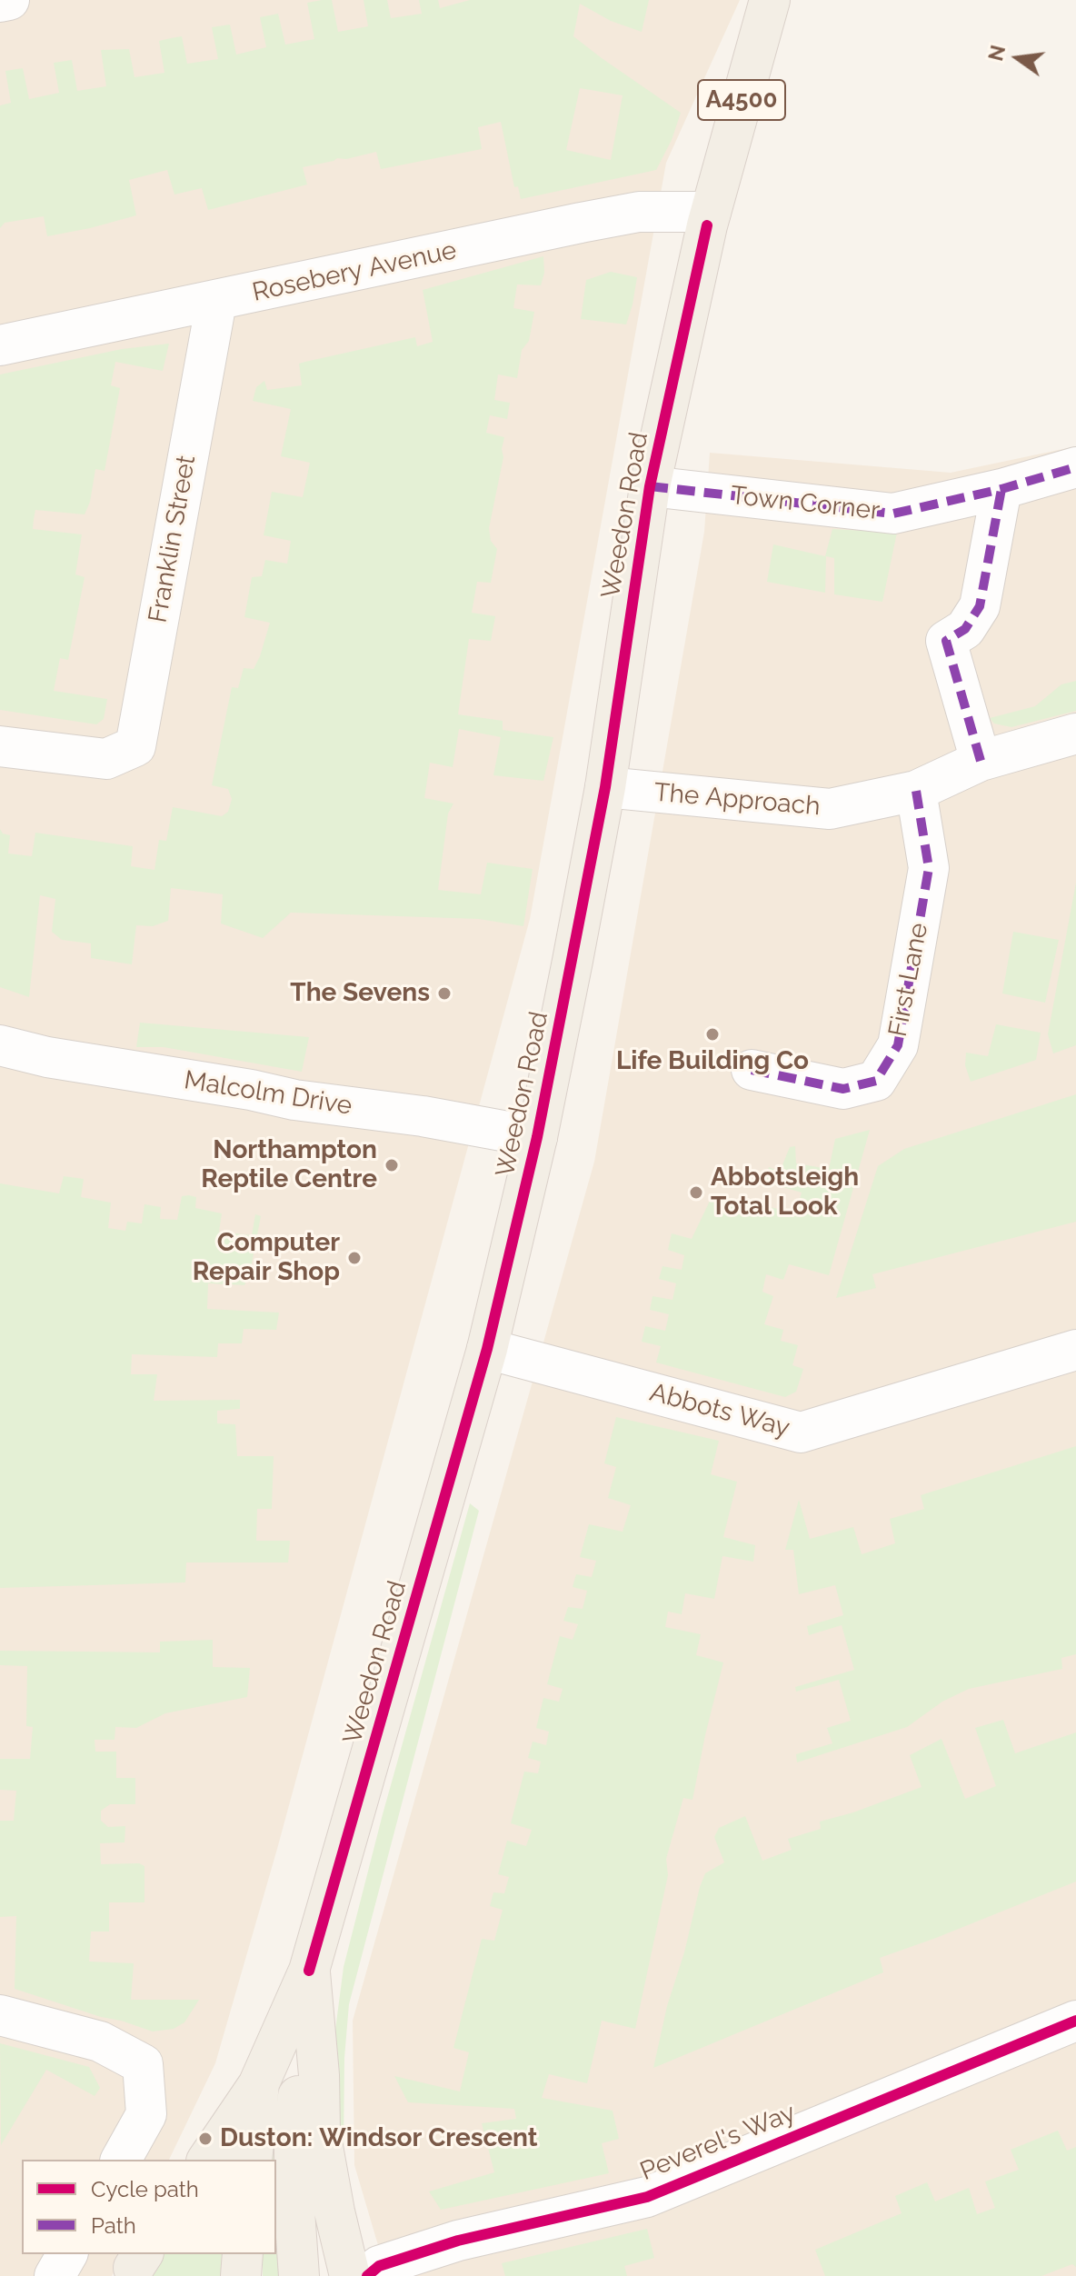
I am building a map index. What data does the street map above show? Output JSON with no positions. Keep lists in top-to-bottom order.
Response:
{
  "streets": {
    "main road": ["A4500", "Weedon Road"],
    "street": [
      "Rosebery Avenue",
      "Town Corner",
      "Franklin Street",
      "The Approach",
      "First Lane",
      "Malcolm Drive",
      "Abbots Way",
      "Peverel's Way"
    ]
  },
  "crossings": [
    ["Rosebery Avenue", "Weedon Road"],
    ["Rosebery Avenue", "Franklin Street"],
    ["Town Corner", "Weedon Road"],
    ["Weedon Road", "The Approach"],
    ["Weedon Road", "Malcolm Drive"],
    ["Weedon Road", "Abbots Way"],
    ["The Approach", "First Lane"]
  ],
  "places": [
    "The Sevens",
    "Life Building Co",
    "Northampton Reptile Centre",
    "Abbotsleigh Total Look",
    "Computer Repair Shop",
    "Duston: Windsor Crescent"
  ],
  "legend": ["Cycle path", "Path"],
  "north": "left"
}
